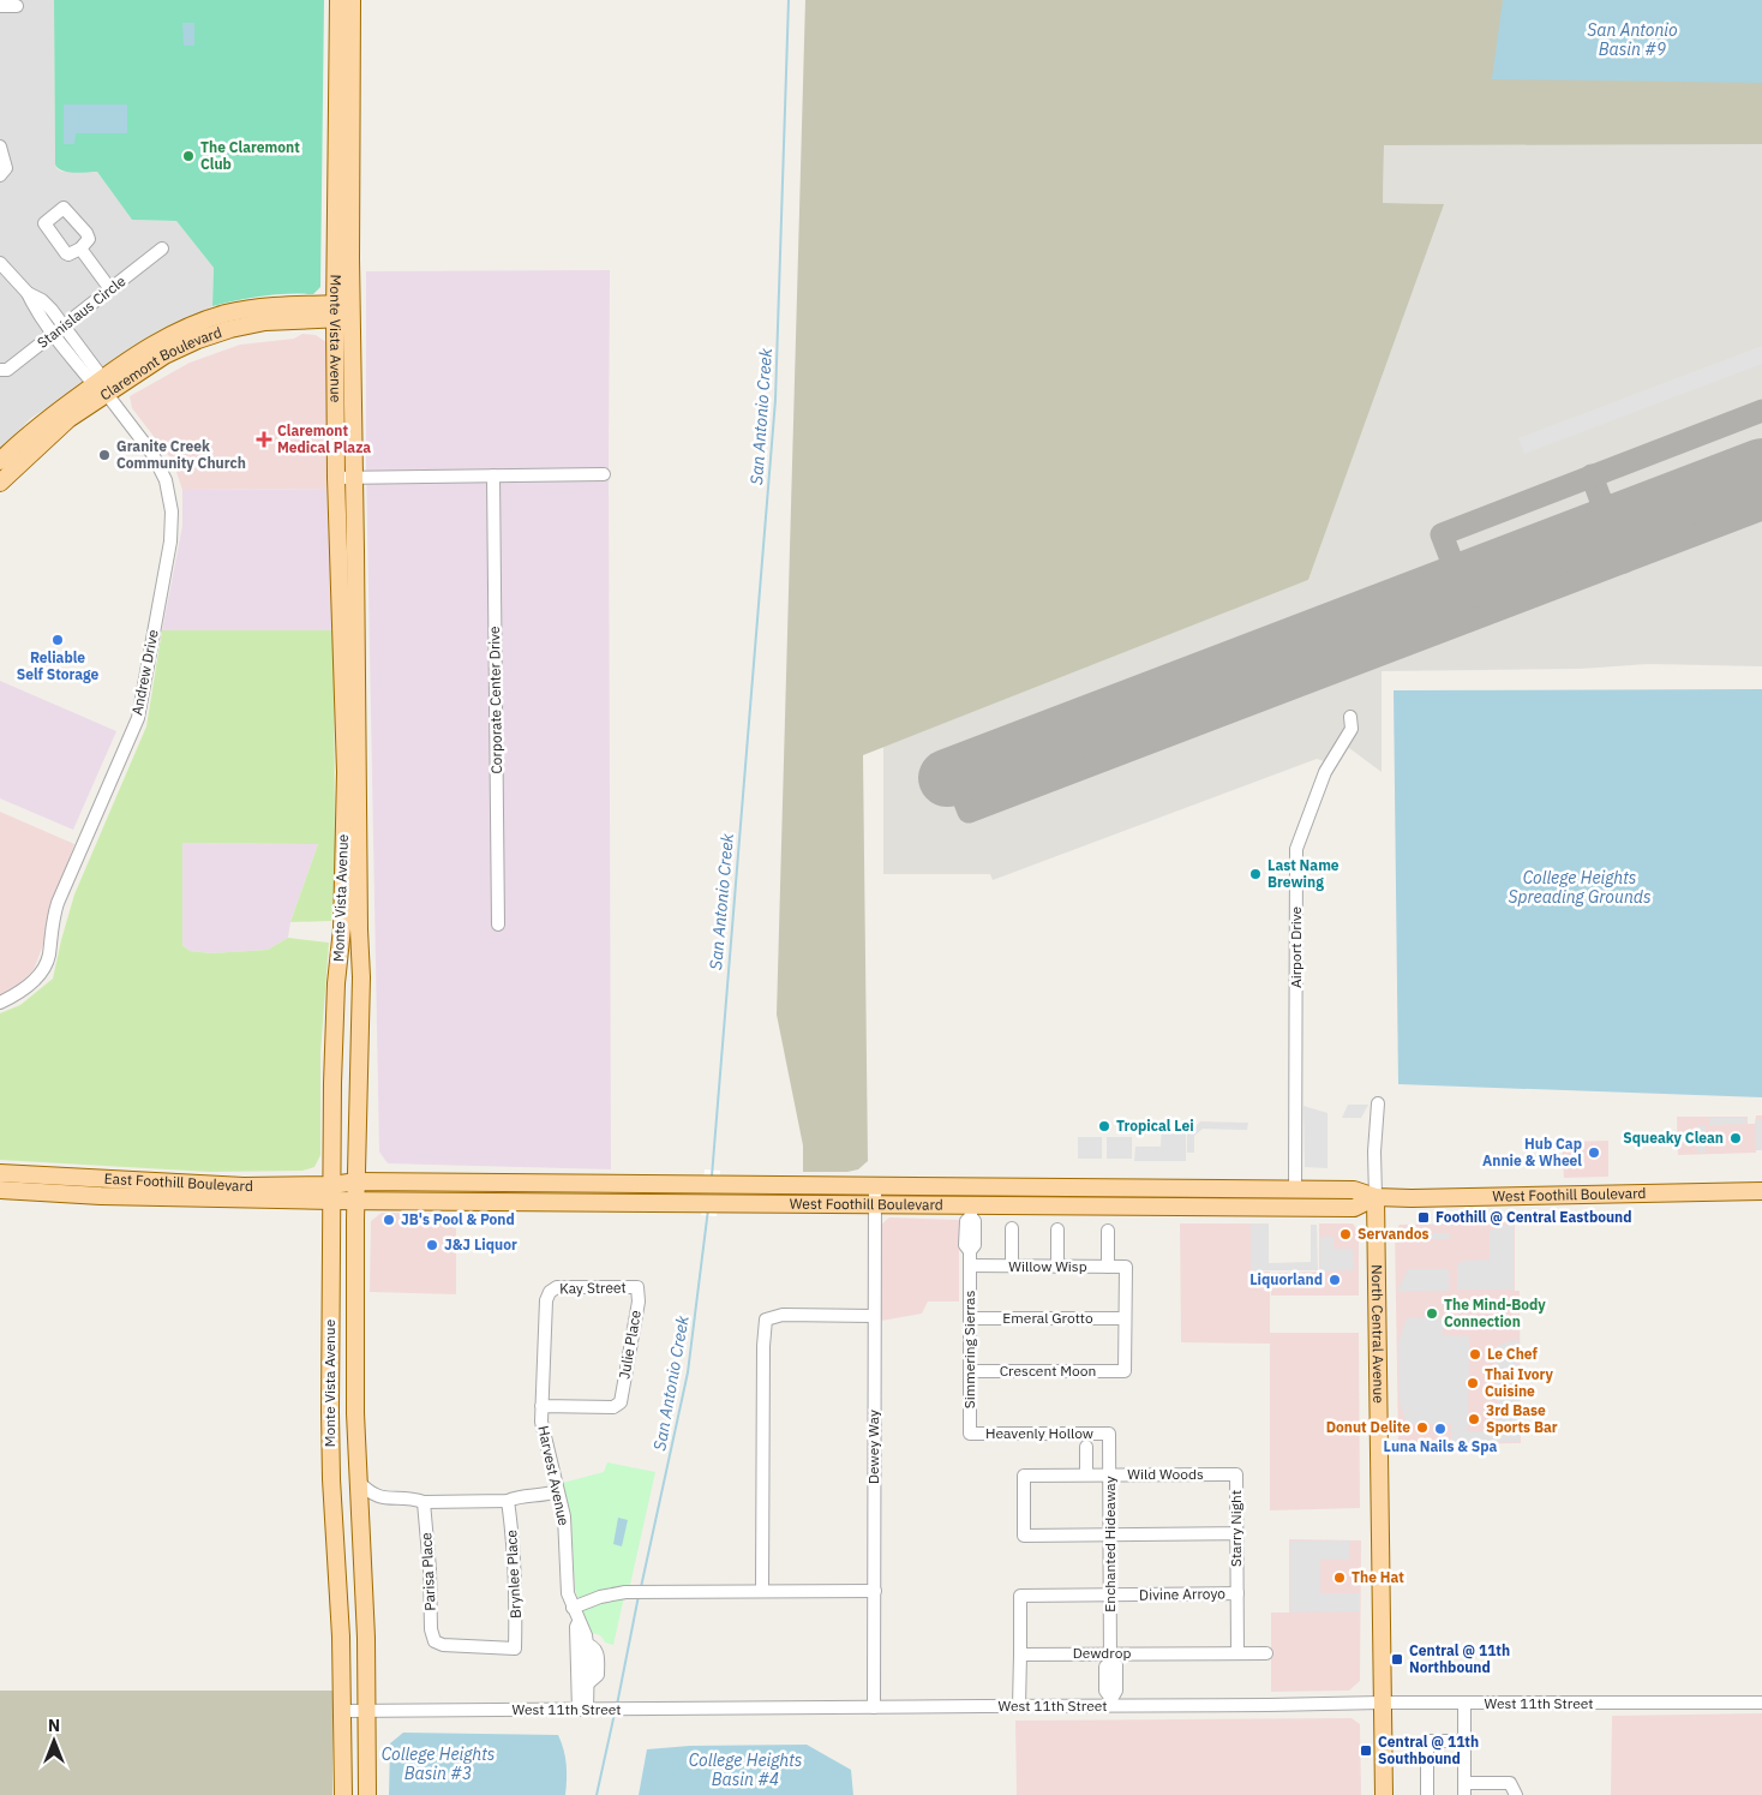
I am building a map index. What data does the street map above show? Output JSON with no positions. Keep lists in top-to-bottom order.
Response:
{
  "streets": {
    "main road": [
      "Monte Vista Avenue",
      "Claremont Boulevard",
      "East Foothill Boulevard",
      "West Foothill Boulevard",
      "North Central Avenue"
    ],
    "street": [
      "Stanislaus Circle",
      "Andrew Drive",
      "Corporate Center Drive",
      "Airport Drive",
      "Willow Wisp",
      "Kay Street",
      "Emeral Grotto",
      "Julie Place",
      "Simmering Sierras",
      "Crescent Moon",
      "Heavenly Hollow",
      "Dewey Way",
      "Wild Woods",
      "Harvest Avenue",
      "Starry Night",
      "Enchanted Hideaway",
      "Parisa Place",
      "Brynlee Place",
      "Divine Arroyo",
      "Dewdrop",
      "West 11th Street"
    ]
  },
  "crossings": [
    ["Monte Vista Avenue", "Claremont Boulevard"],
    ["Monte Vista Avenue", "East Foothill Boulevard"],
    ["Monte Vista Avenue", "West Foothill Boulevard"],
    ["Monte Vista Avenue", "West 11th Street"],
    ["Claremont Boulevard", "Andrew Drive"],
    ["Airport Drive", "West Foothill Boulevard"],
    ["East Foothill Boulevard", "West Foothill Boulevard"],
    ["West Foothill Boulevard", "North Central Avenue"],
    ["West Foothill Boulevard", "Simmering Sierras"],
    ["West Foothill Boulevard", "Dewey Way"],
    ["Willow Wisp", "Emeral Grotto"],
    ["Willow Wisp", "Simmering Sierras"],
    ["Willow Wisp", "Crescent Moon"],
    ["Kay Street", "Julie Place"],
    ["Kay Street", "Harvest Avenue"],
    ["Emeral Grotto", "Simmering Sierras"],
    ["Emeral Grotto", "Crescent Moon"],
    ["North Central Avenue", "West 11th Street"],
    ["Julie Place", "Harvest Avenue"],
    ["Simmering Sierras", "Crescent Moon"],
    ["Simmering Sierras", "Heavenly Hollow"],
    ["Heavenly Hollow", "Enchanted Hideaway"],
    ["Dewey Way", "West 11th Street"],
    ["Wild Woods", "Starry Night"],
    ["Wild Woods", "Enchanted Hideaway"],
    ["Harvest Avenue", "West 11th Street"],
    ["Starry Night", "Divine Arroyo"],
    ["Starry Night", "Dewdrop"],
    ["Enchanted Hideaway", "Divine Arroyo"],
    ["Enchanted Hideaway", "Dewdrop"],
    ["Enchanted Hideaway", "West 11th Street"],
    ["Parisa Place", "Brynlee Place"],
    ["Divine Arroyo", "Dewdrop"]
  ],
  "water": [
    "San Antonio Basin #9",
    "San Antonio Creek",
    "College Heights Spreading Grounds",
    "College Heights Basin #3",
    "College Heights Basin #4"
  ],
  "places": {
    "other": [
      "The Claremont Club",
      "Granite Creek Community Church",
      "Reliable Self Storage",
      "Last Name Brewing",
      "Tropical Lei",
      "Squeaky Clean",
      "Hub Cap Annie & Wheel",
      "JB's Pool & Pond",
      "Servandos",
      "J&J Liquor",
      "Liquorland",
      "The Mind-Body Connection",
      "Le Chef",
      "Thai Ivory Cuisine",
      "3rd Base Sports Bar",
      "Donut Delite",
      "Luna Nails & Spa",
      "The Hat"
    ],
    "health": ["Claremont Medical Plaza"],
    "transit": ["Foothill @ Central Eastbound", "Central @ 11th Northbound", "Central @ 11th Southbound"]
  },
  "north": "top"
}
